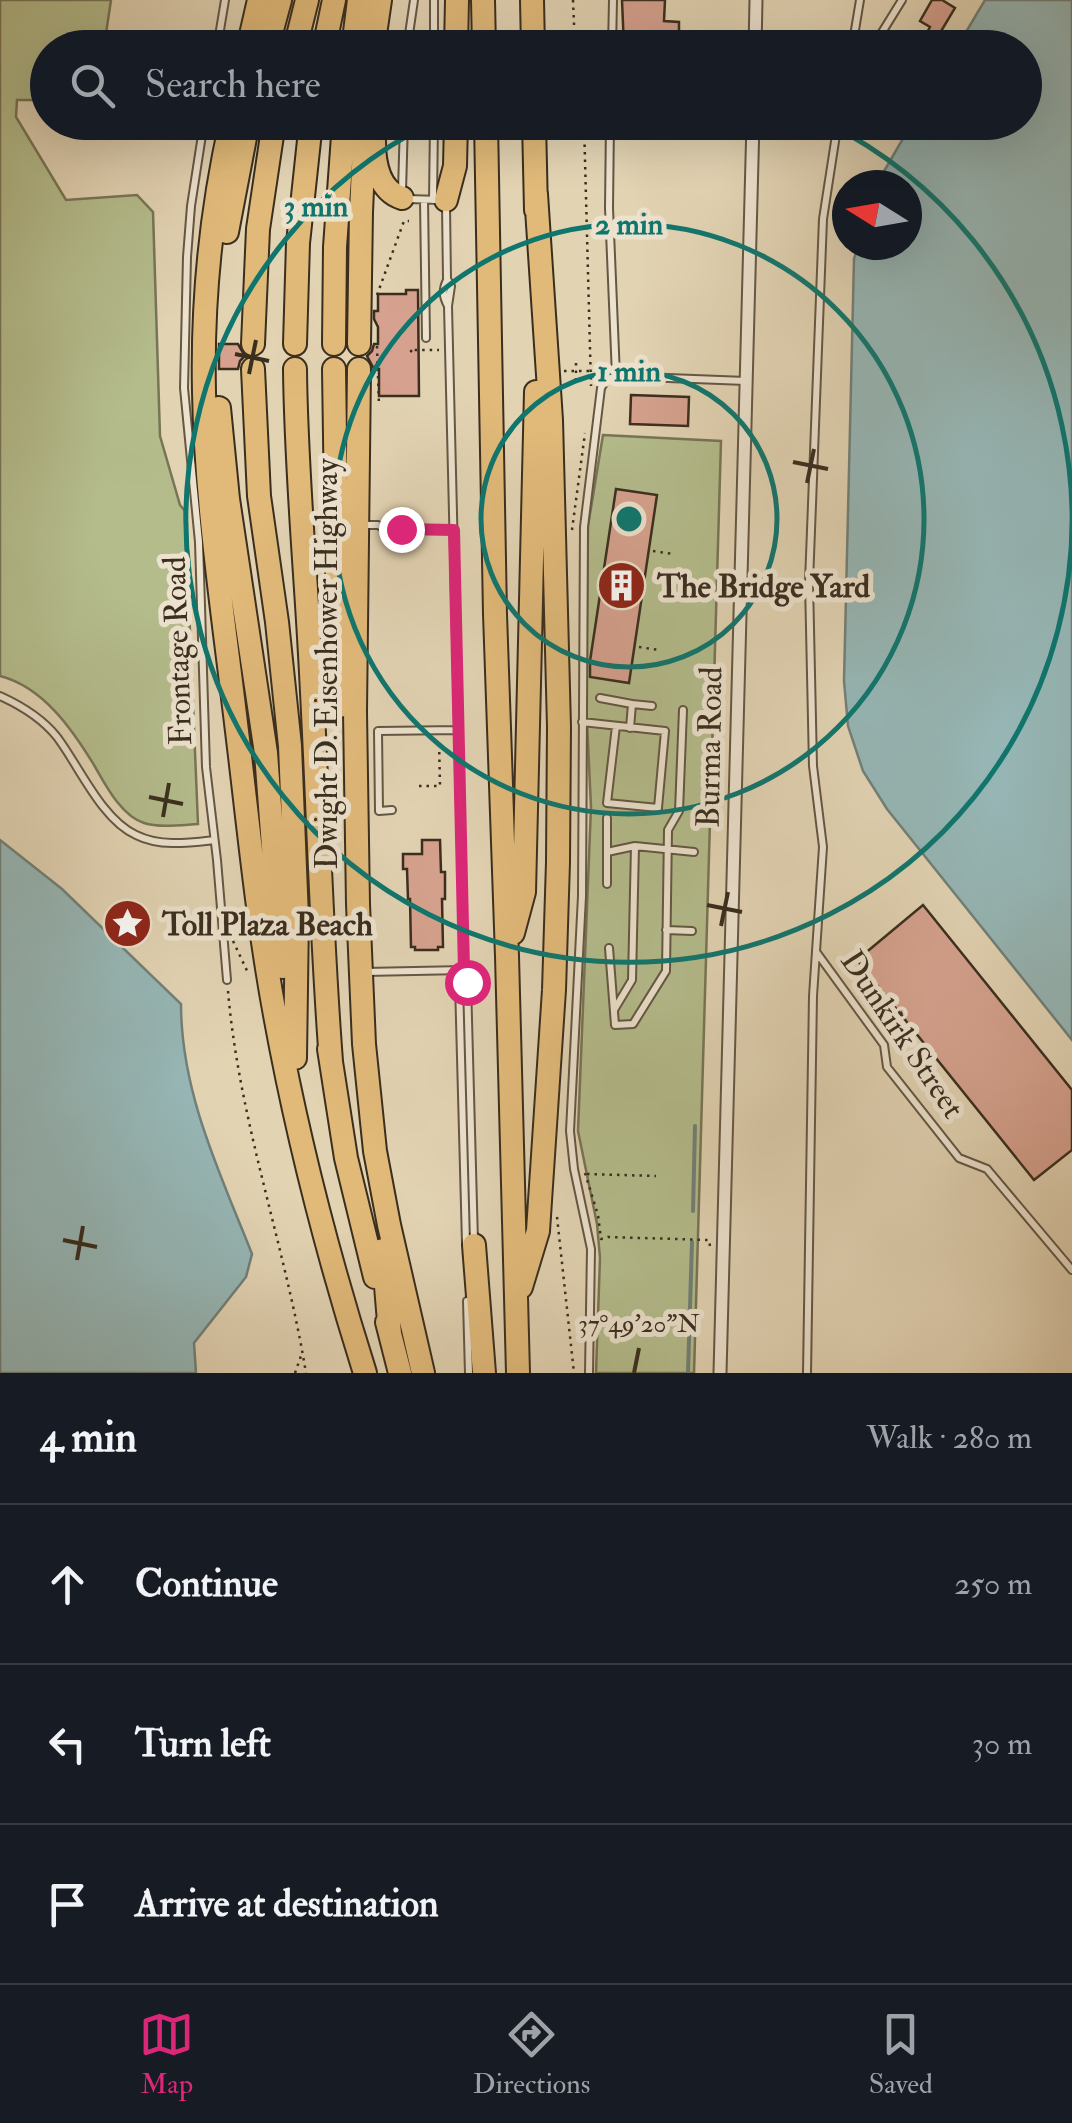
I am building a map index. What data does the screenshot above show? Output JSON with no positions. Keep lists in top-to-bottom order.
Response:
{
  "streets": {
    "highway": ["Dwight D. Eisenhower Highway"],
    "street": ["Burma Road"],
    "lane": ["Frontage Road", "Dunkirk Street"]
  },
  "places": {
    "building": ["The Bridge Yard"],
    "place": ["Toll Plaza Beach"]
  },
  "north": "left",
  "page": {
    "search": "Search here",
    "heading": ["4 min", "Walk · 280 m"],
    "list": [
      ["Continue", "250 m"],
      ["Turn left", "30 m"],
      "Arrive at destination"
    ],
    "nav": ["Map", "Directions", "Saved"]
  },
  "coordinates": ["37°49'20\"N"],
  "rings": ["3 min", "2 min", "1 min"]
}
